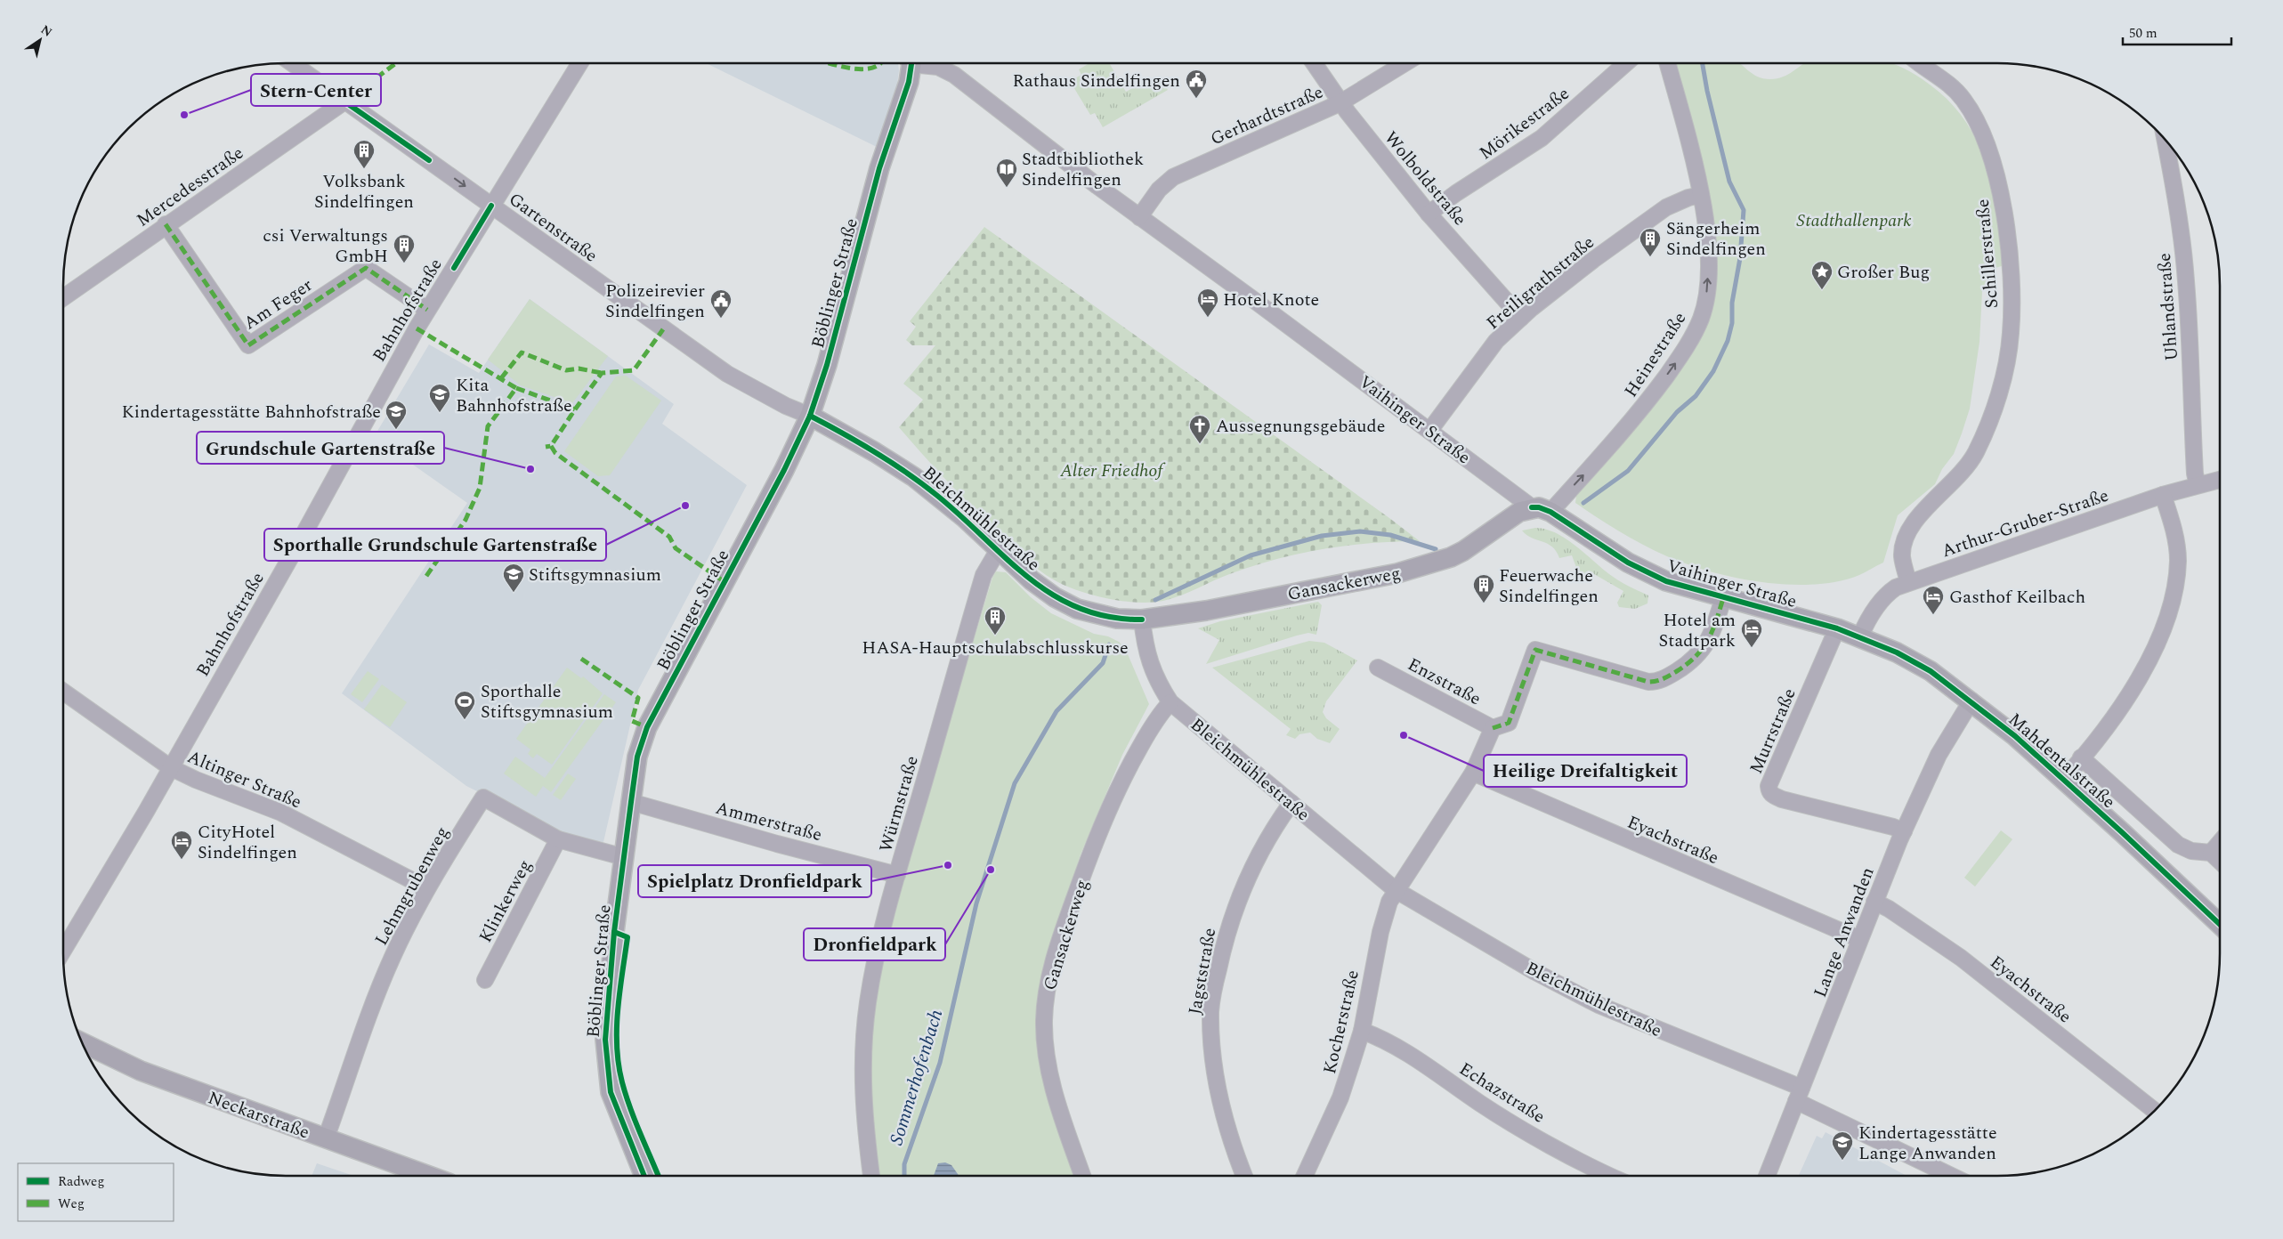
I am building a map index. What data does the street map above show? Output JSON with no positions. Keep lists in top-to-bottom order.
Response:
{
  "streets": {
    "main road": [
      "Böblinger Straße",
      "Vaihinger Straße",
      "Bleichmühlestraße",
      "Gansackerweg",
      "Mahdentalstraße",
      "Neckarstraße"
    ],
    "street": [
      "Gerhardtstraße",
      "Mörikestraße",
      "Wolboldstraße",
      "Mercedesstraße",
      "Gartenstraße",
      "Schillerstraße",
      "Freiligrathstraße",
      "Am Feger",
      "Uhlandstraße",
      "Bahnhofstraße",
      "Heinestraße",
      "Arthur-Gruber-Straße",
      "Enzstraße",
      "Murrstraße",
      "Altinger Straße",
      "Würmstraße",
      "Ammerstraße",
      "Eyachstraße",
      "Lehmgrubenweg",
      "Klinkerweg",
      "Lange Anwanden",
      "Jagststraße",
      "Kocherstraße",
      "Echazstraße"
    ]
  },
  "crossings": [
    ["Gerhardtstraße", "Wolboldstraße"],
    ["Gerhardtstraße", "Vaihinger Straße"],
    ["Mörikestraße", "Wolboldstraße"],
    ["Wolboldstraße", "Freiligrathstraße"],
    ["Mercedesstraße", "Gartenstraße"],
    ["Mercedesstraße", "Am Feger"],
    ["Gartenstraße", "Böblinger Straße"],
    ["Gartenstraße", "Bahnhofstraße"],
    ["Gartenstraße", "Bleichmühlestraße"],
    ["Schillerstraße", "Arthur-Gruber-Straße"],
    ["Freiligrathstraße", "Heinestraße"],
    ["Freiligrathstraße", "Vaihinger Straße"],
    ["Böblinger Straße", "Bleichmühlestraße"],
    ["Böblinger Straße", "Ammerstraße"],
    ["Böblinger Straße", "Lehmgrubenweg"],
    ["Am Feger", "Bahnhofstraße"],
    ["Uhlandstraße", "Arthur-Gruber-Straße"],
    ["Bahnhofstraße", "Altinger Straße"],
    ["Heinestraße", "Vaihinger Straße"],
    ["Vaihinger Straße", "Arthur-Gruber-Straße"],
    ["Vaihinger Straße", "Gansackerweg"],
    ["Vaihinger Straße", "Murrstraße"],
    ["Vaihinger Straße", "Mahdentalstraße"],
    ["Bleichmühlestraße", "Gansackerweg"],
    ["Bleichmühlestraße", "Würmstraße"],
    ["Bleichmühlestraße", "Lange Anwanden"],
    ["Bleichmühlestraße", "Jagststraße"],
    ["Bleichmühlestraße", "Kocherstraße"],
    ["Arthur-Gruber-Straße", "Mahdentalstraße"],
    ["Murrstraße", "Lange Anwanden"],
    ["Mahdentalstraße", "Lange Anwanden"],
    ["Altinger Straße", "Lehmgrubenweg"],
    ["Würmstraße", "Ammerstraße"],
    ["Eyachstraße", "Lange Anwanden"],
    ["Lehmgrubenweg", "Klinkerweg"],
    ["Lehmgrubenweg", "Neckarstraße"],
    ["Kocherstraße", "Echazstraße"]
  ],
  "one_way": ["Heinestraße"],
  "water": ["Sommerhofenbach"],
  "parks": ["Stadthallenpark", "Alter Friedhof"],
  "places": {
    "public building": ["Rathaus Sindelfingen", "Polizeirevier Sindelfingen"],
    "other": [
      "Stern-Center",
      "Grundschule Gartenstraße",
      "Sporthalle Grundschule Gartenstraße",
      "Heilige Dreifaltigkeit",
      "Spielplatz Dronfieldpark",
      "Dronfieldpark"
    ],
    "building": [
      "Volksbank Sindelfingen",
      "Sängerheim Sindelfingen",
      "csi Verwaltungs GmbH",
      "Feuerwache Sindelfingen",
      "HASA-Hauptschulabschlusskurse"
    ],
    "library": ["Stadtbibliothek Sindelfingen"],
    "place": ["Großer Bug"],
    "hotel": [
      "Hotel Knote",
      "Gasthof Keilbach",
      "Hotel am Stadtpark",
      "CityHotel Sindelfingen"
    ],
    "school or university": [
      "Kita Bahnhofstraße",
      "Kindertagesstätte Bahnhofstraße",
      "Stiftsgymnasium",
      "Kindertagesstätte Lange Anwanden"
    ],
    "church": ["Aussegnungsgebäude"],
    "sports": ["Sporthalle Stiftsgymnasium"]
  },
  "legend": ["Radweg", "Weg"],
  "scale_bar": "50 m",
  "north": "top right"
}
